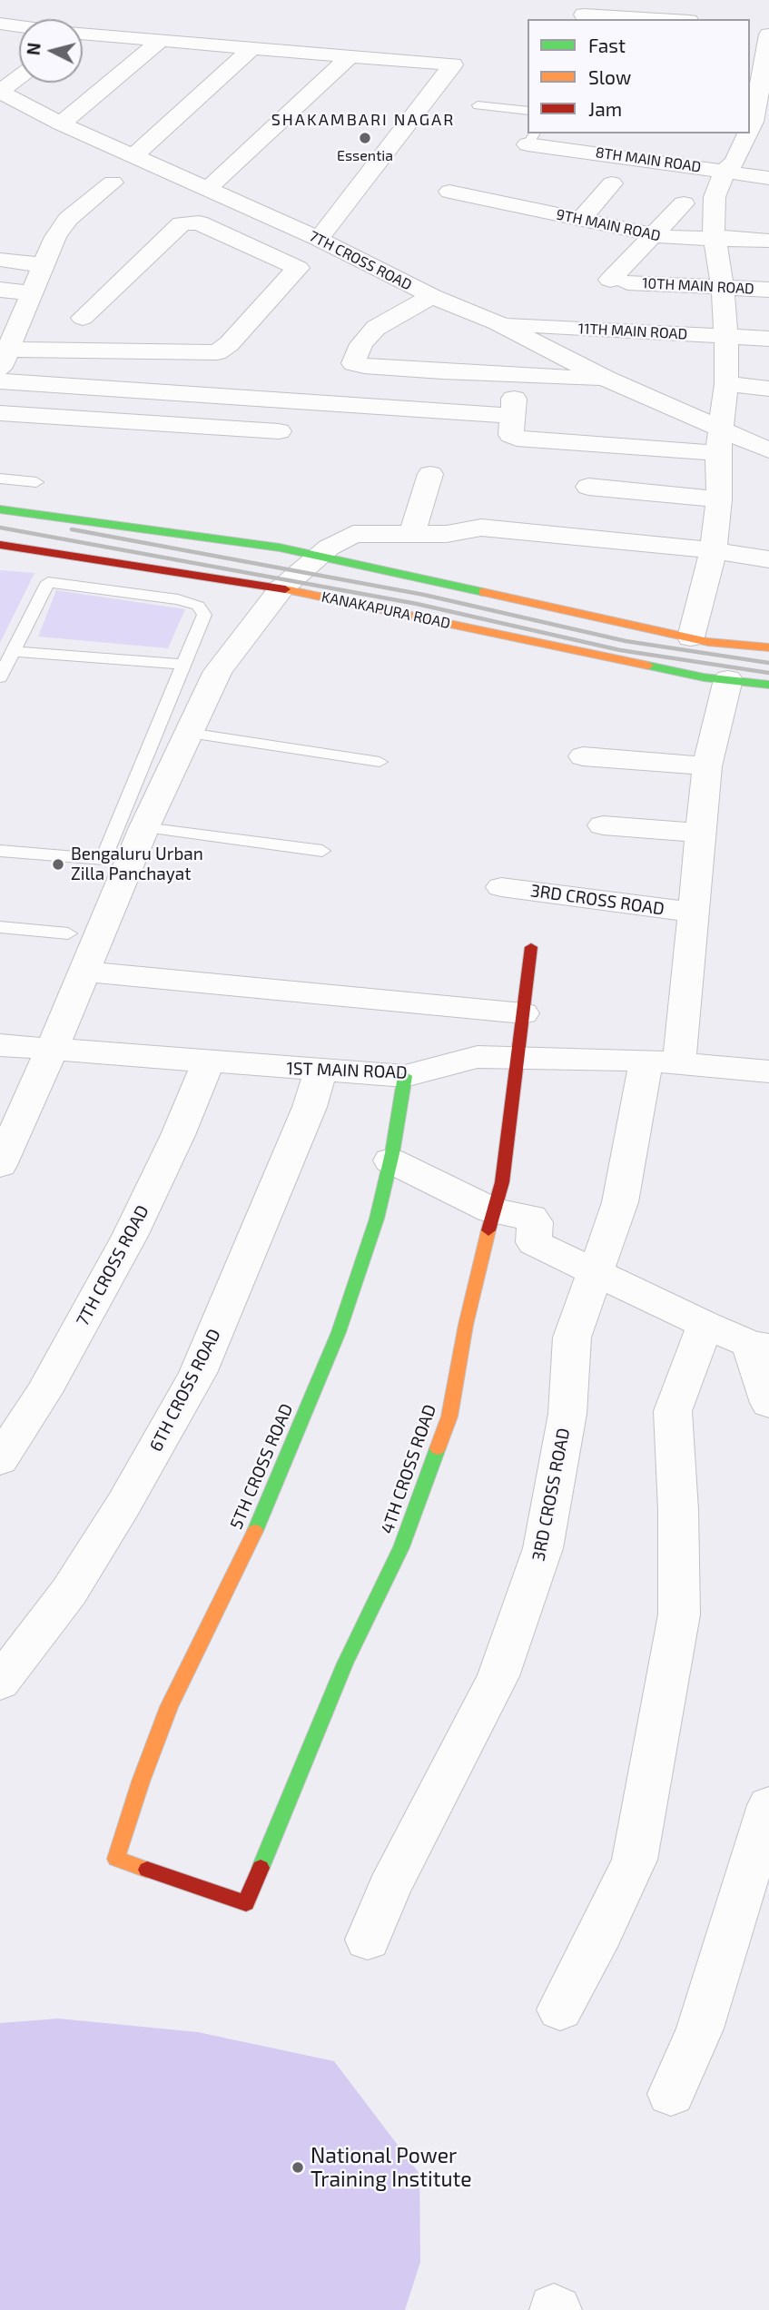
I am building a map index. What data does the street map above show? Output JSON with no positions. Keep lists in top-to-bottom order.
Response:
{
  "streets": {
    "street": [
      "8TH MAIN ROAD",
      "9TH MAIN ROAD",
      "7TH CROSS ROAD",
      "10TH MAIN ROAD",
      "11TH MAIN ROAD",
      "KANAKAPURA ROAD",
      "3RD CROSS ROAD",
      "1ST MAIN ROAD",
      "6TH CROSS ROAD",
      "5TH CROSS ROAD",
      "4TH CROSS ROAD"
    ]
  },
  "crossings": [
    ["9TH MAIN ROAD", "10TH MAIN ROAD"],
    ["7TH CROSS ROAD", "11TH MAIN ROAD"],
    ["7TH CROSS ROAD", "1ST MAIN ROAD"],
    ["3RD CROSS ROAD", "1ST MAIN ROAD"],
    ["1ST MAIN ROAD", "6TH CROSS ROAD"],
    ["1ST MAIN ROAD", "5TH CROSS ROAD"],
    ["1ST MAIN ROAD", "4TH CROSS ROAD"],
    ["5TH CROSS ROAD", "4TH CROSS ROAD"]
  ],
  "districts": ["SHAKAMBARI NAGAR"],
  "places": ["Essentia", "Bengaluru Urban Zilla Panchayat", "National Power Training Institute"],
  "legend": ["Fast", "Slow", "Jam"],
  "north": "left"
}
